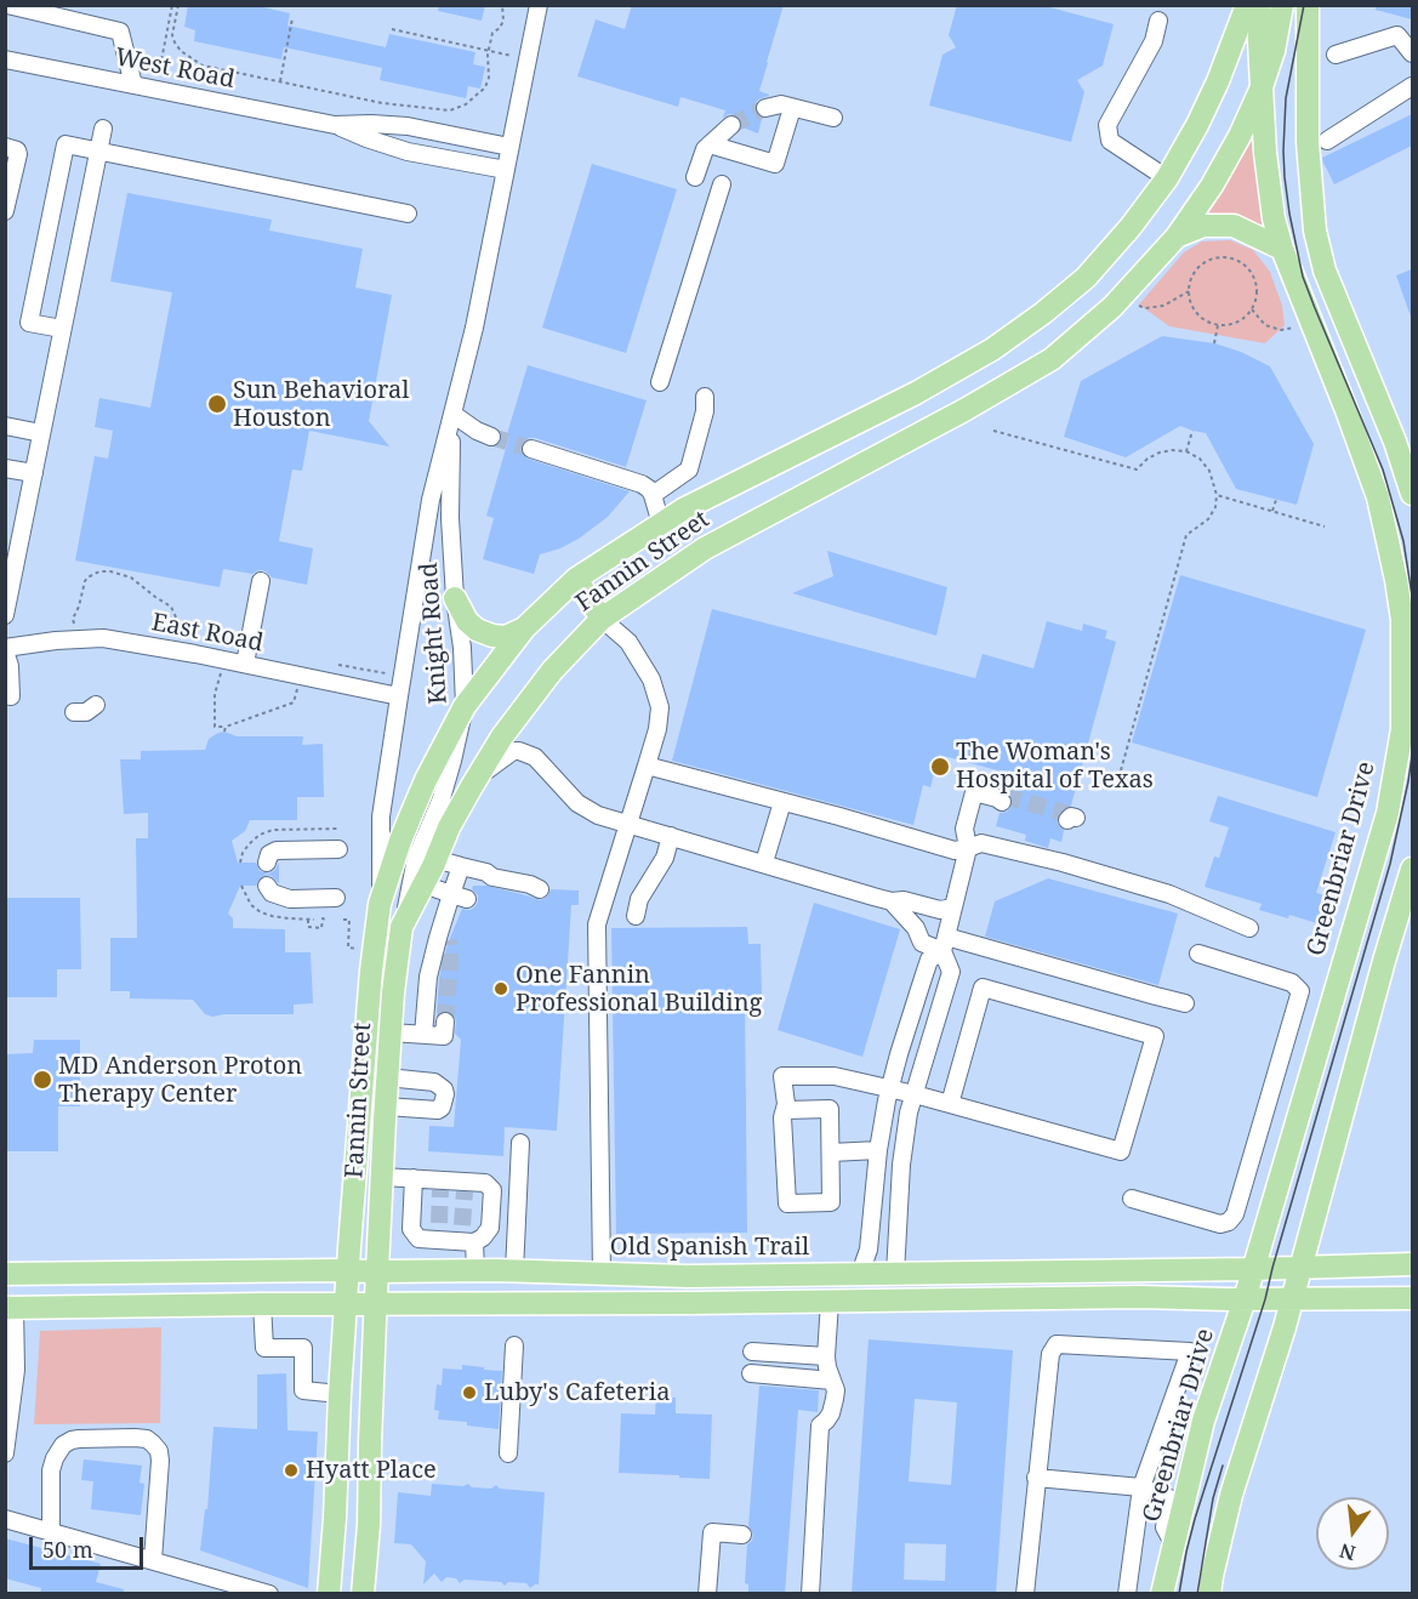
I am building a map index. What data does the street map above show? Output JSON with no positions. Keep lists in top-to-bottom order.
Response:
{
  "streets": {
    "main road": ["Fannin Street", "Greenbriar Drive", "Old Spanish Trail"],
    "street": ["West Road", "East Road", "Knight Road"]
  },
  "crossings": [
    ["West Road", "Knight Road"],
    ["Fannin Street", "Knight Road"],
    ["Fannin Street", "Greenbriar Drive"],
    ["Fannin Street", "Old Spanish Trail"],
    ["East Road", "Knight Road"],
    ["Greenbriar Drive", "Old Spanish Trail"]
  ],
  "places": [
    "Sun Behavioral Houston",
    "The Woman's Hospital of Texas",
    "One Fannin Professional Building",
    "MD Anderson Proton Therapy Center",
    "Luby's Cafeteria",
    "Hyatt Place"
  ],
  "scale_bar": "50 m",
  "north": "bottom"
}
